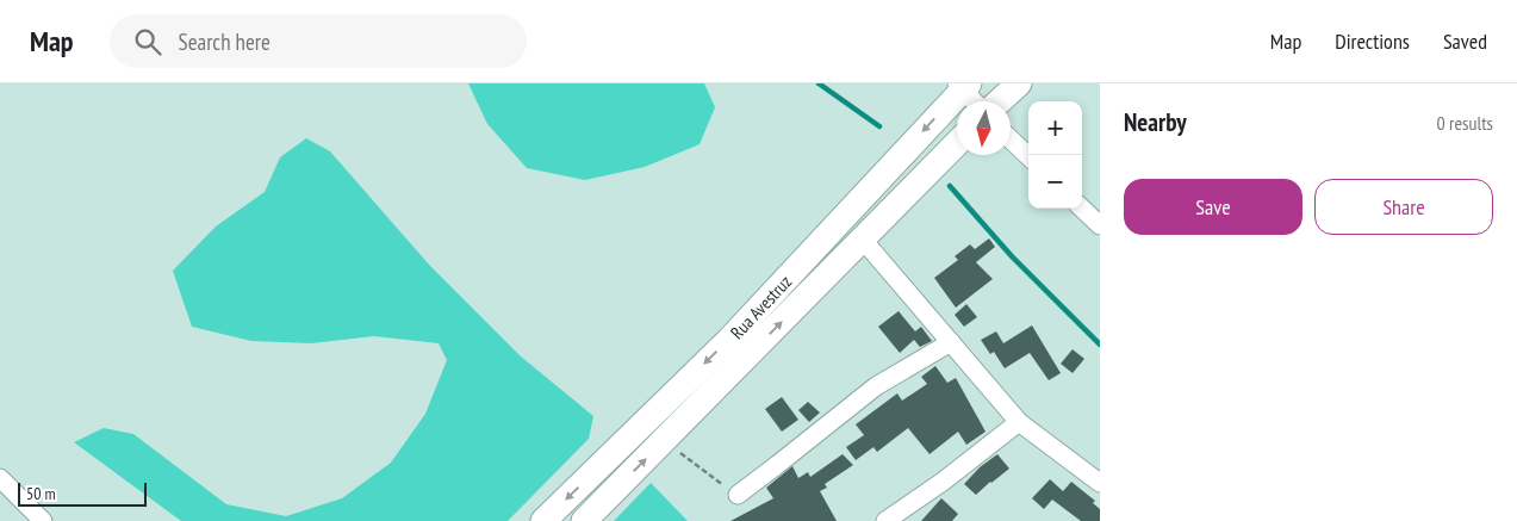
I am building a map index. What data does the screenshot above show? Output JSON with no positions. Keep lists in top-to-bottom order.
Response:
{
  "streets": {
    "main road": ["Rua Avestruz"]
  },
  "scale_bar": "50 m",
  "north": "bottom",
  "page": {
    "header": "Map",
    "search": "Search here",
    "nav": ["Map", "Directions", "Saved"],
    "heading": ["Nearby", "0 results"],
    "map_buttons": ["+", "−"],
    "buttons": ["Save", "Share"],
    "scale": "50 m"
  }
}
